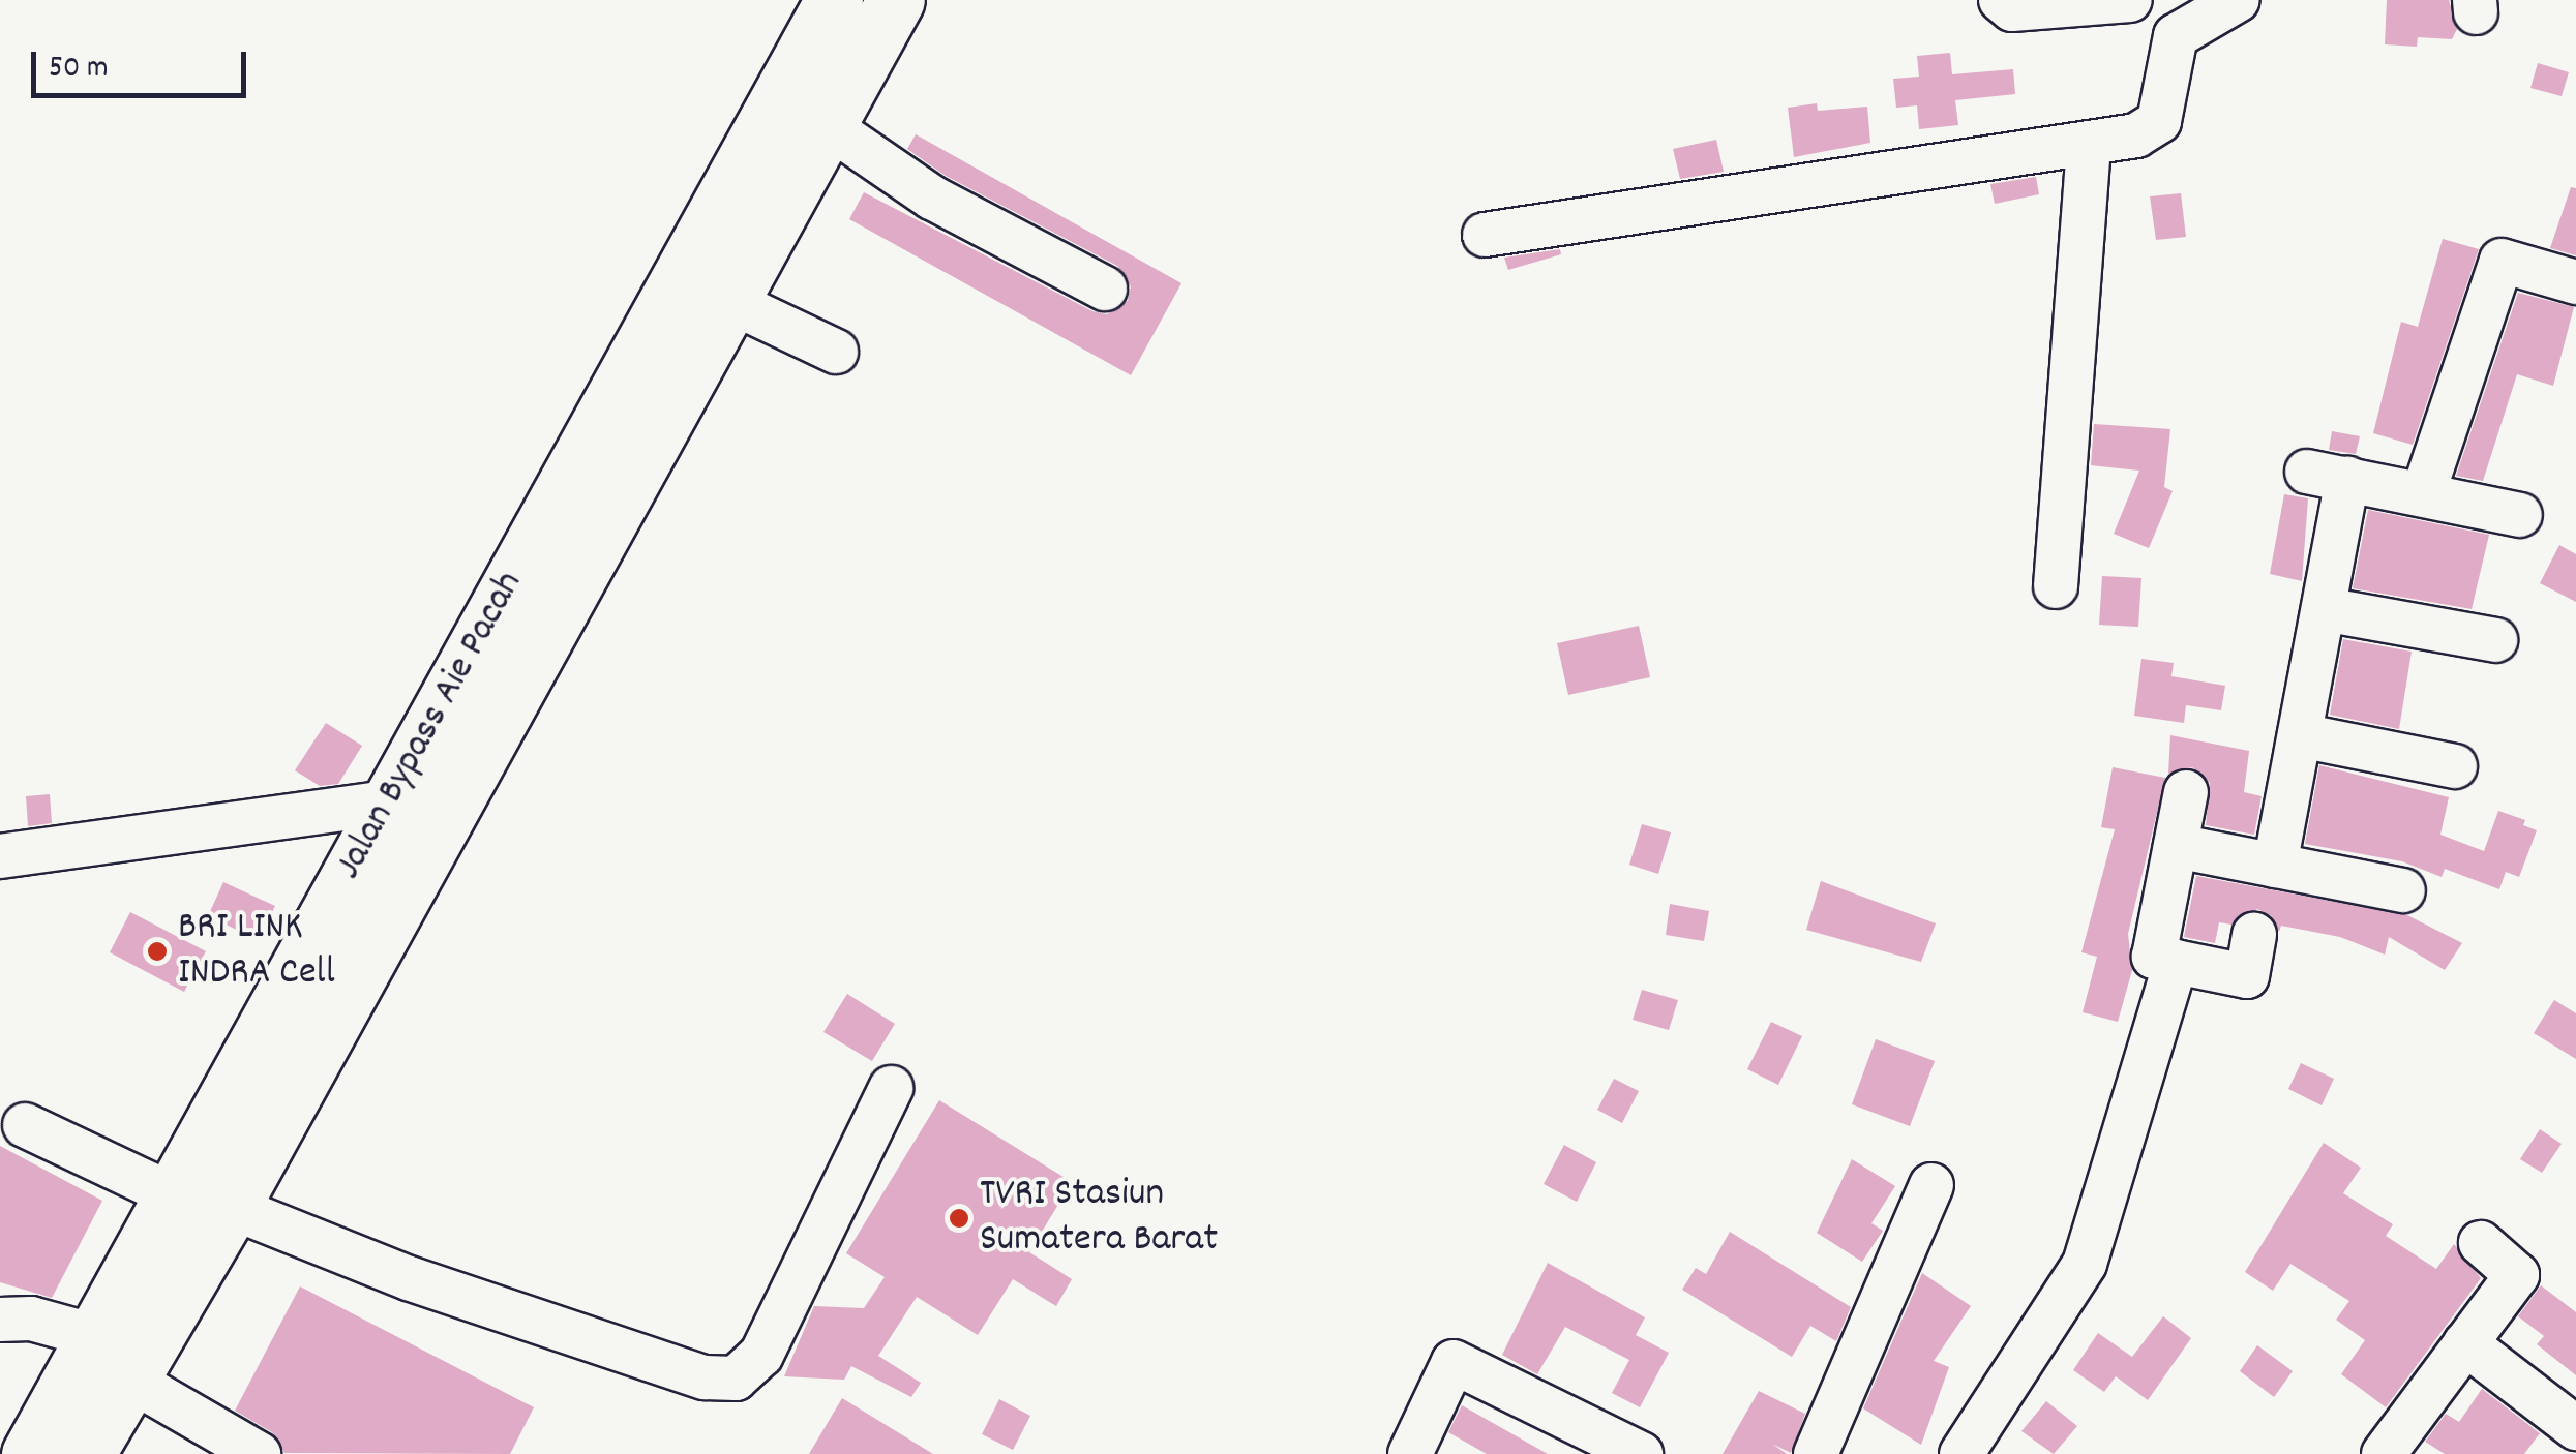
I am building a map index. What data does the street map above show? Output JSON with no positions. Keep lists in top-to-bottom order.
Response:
{
  "streets": {
    "highway": ["Jalan Bypass Aie Pacah"]
  },
  "places": ["BRI LINK INDRA Cell", "TVRI Stasiun Sumatera Barat"],
  "scale_bar": "50 m"
}
